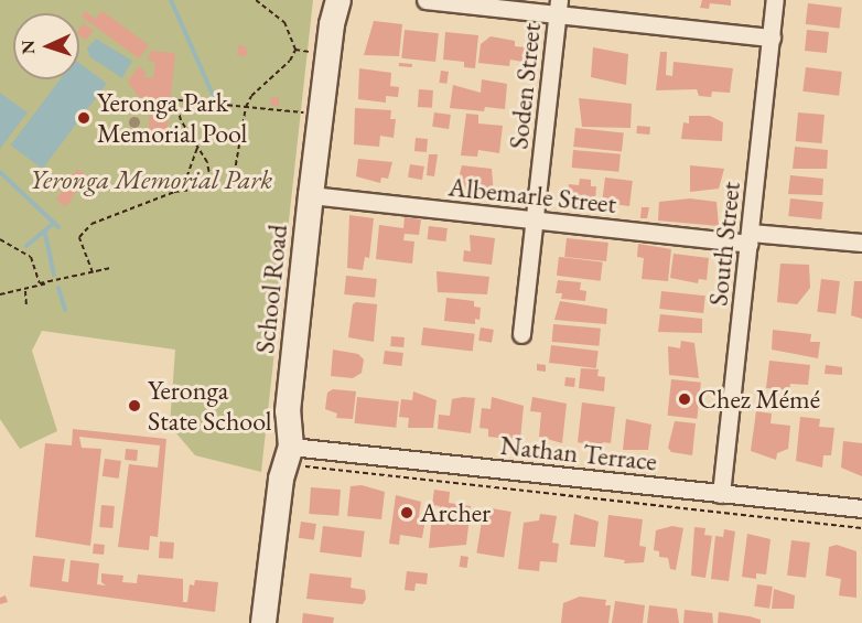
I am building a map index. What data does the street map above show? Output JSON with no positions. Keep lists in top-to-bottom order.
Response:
{
  "streets": {
    "street": [
      "Soden Street",
      "Albemarle Street",
      "South Street",
      "School Road",
      "Nathan Terrace"
    ]
  },
  "crossings": [
    ["Soden Street", "Albemarle Street"],
    ["Albemarle Street", "South Street"],
    ["Albemarle Street", "School Road"],
    ["South Street", "Nathan Terrace"],
    ["School Road", "Nathan Terrace"]
  ],
  "parks": ["Yeronga Memorial Park"],
  "places": [
    "Yeronga Park Memorial Pool",
    "Chez Mémé",
    "Yeronga State School",
    "Archer"
  ],
  "north": "left"
}
